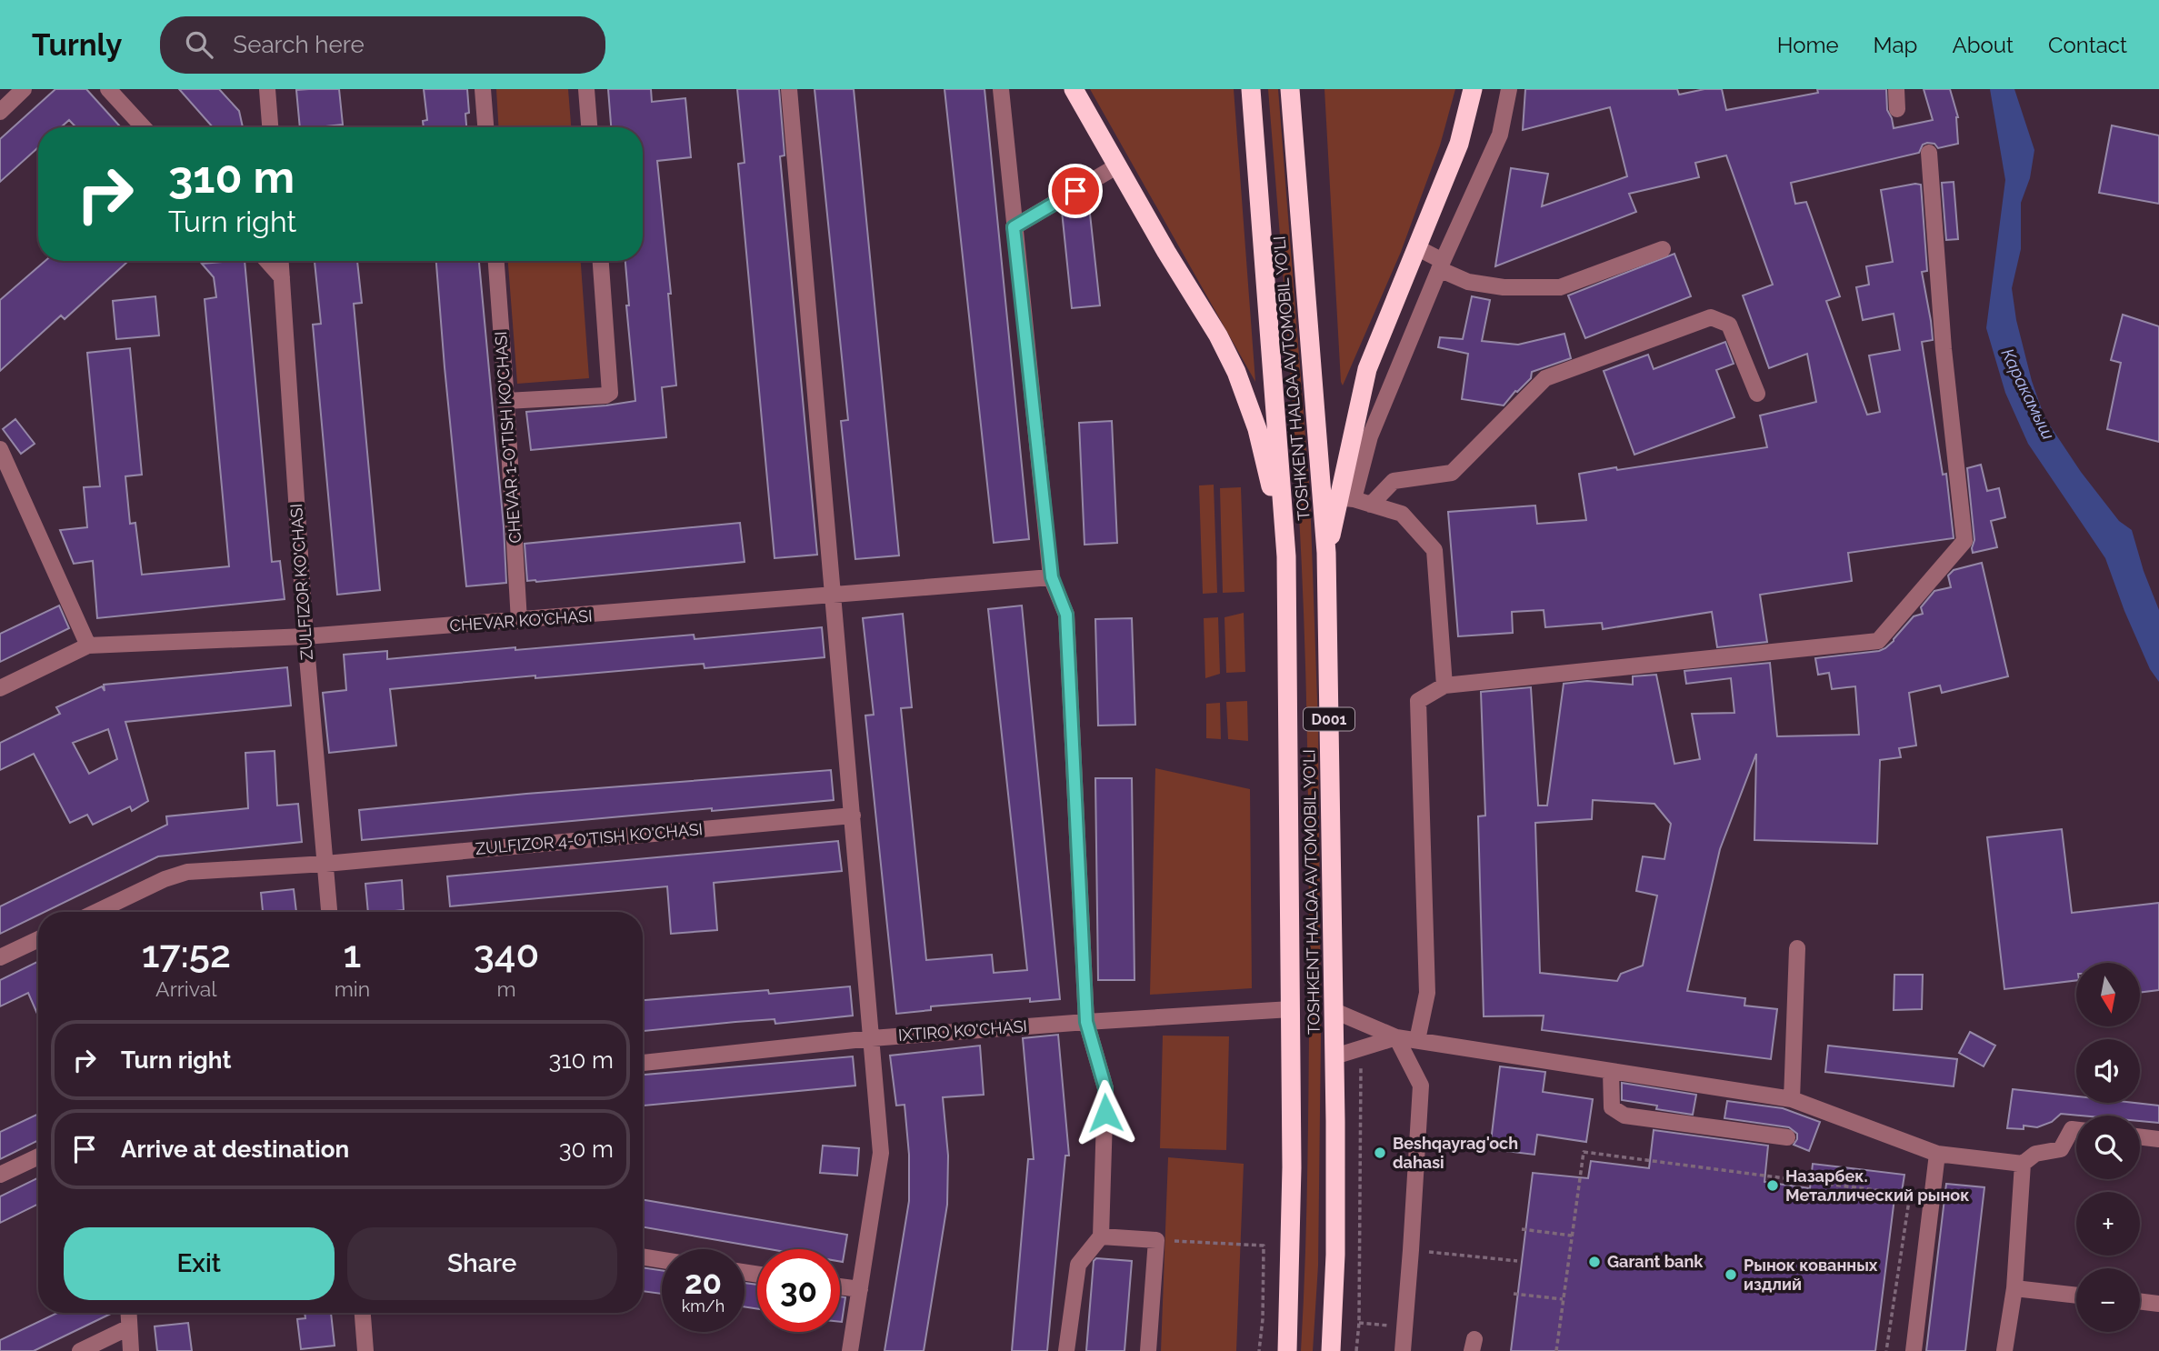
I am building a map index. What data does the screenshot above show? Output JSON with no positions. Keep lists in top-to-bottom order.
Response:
{
  "streets": {
    "highway": ["TOSHKENT HALQA AVTOMOBIL YO'LI", "D001"],
    "street": [
      "CHEVAR 1-O'TISH KO'CHASI",
      "ZULFIZOR KO'CHASI",
      "CHEVAR KO'CHASI",
      "ZULFIZOR 4-O'TISH KO'CHASI",
      "IXTIRO KO'CHASI"
    ]
  },
  "crossings": [
    ["TOSHKENT HALQA AVTOMOBIL YO'LI", "IXTIRO KO'CHASI"],
    ["CHEVAR 1-O'TISH KO'CHASI", "CHEVAR KO'CHASI"],
    ["ZULFIZOR KO'CHASI", "CHEVAR KO'CHASI"],
    ["ZULFIZOR KO'CHASI", "ZULFIZOR 4-O'TISH KO'CHASI"]
  ],
  "water": ["Каракамыш"],
  "places": [
    "Beshqayrag'och dahasi",
    "Назарбек. Металлический рынок",
    "Garant bank",
    "Рынок кованных издлий"
  ],
  "north": "bottom",
  "page": {
    "header": "Turnly",
    "search": "Search here",
    "nav": [
      "Home",
      "Map",
      "About",
      "Contact"
    ],
    "turn": ["310 m", "Turn right"],
    "eta": [
      "17:52",
      "Arrival",
      "1",
      "min",
      "340",
      "m"
    ],
    "map_buttons": ["+", "−"],
    "list": [
      {
        "name": "Turn right",
        "value": "310 m"
      },
      {
        "name": "Arrive at destination",
        "value": "30 m"
      }
    ],
    "buttons": ["Exit", "Share"],
    "speed": "20 km/h",
    "limit": "30"
  }
}
